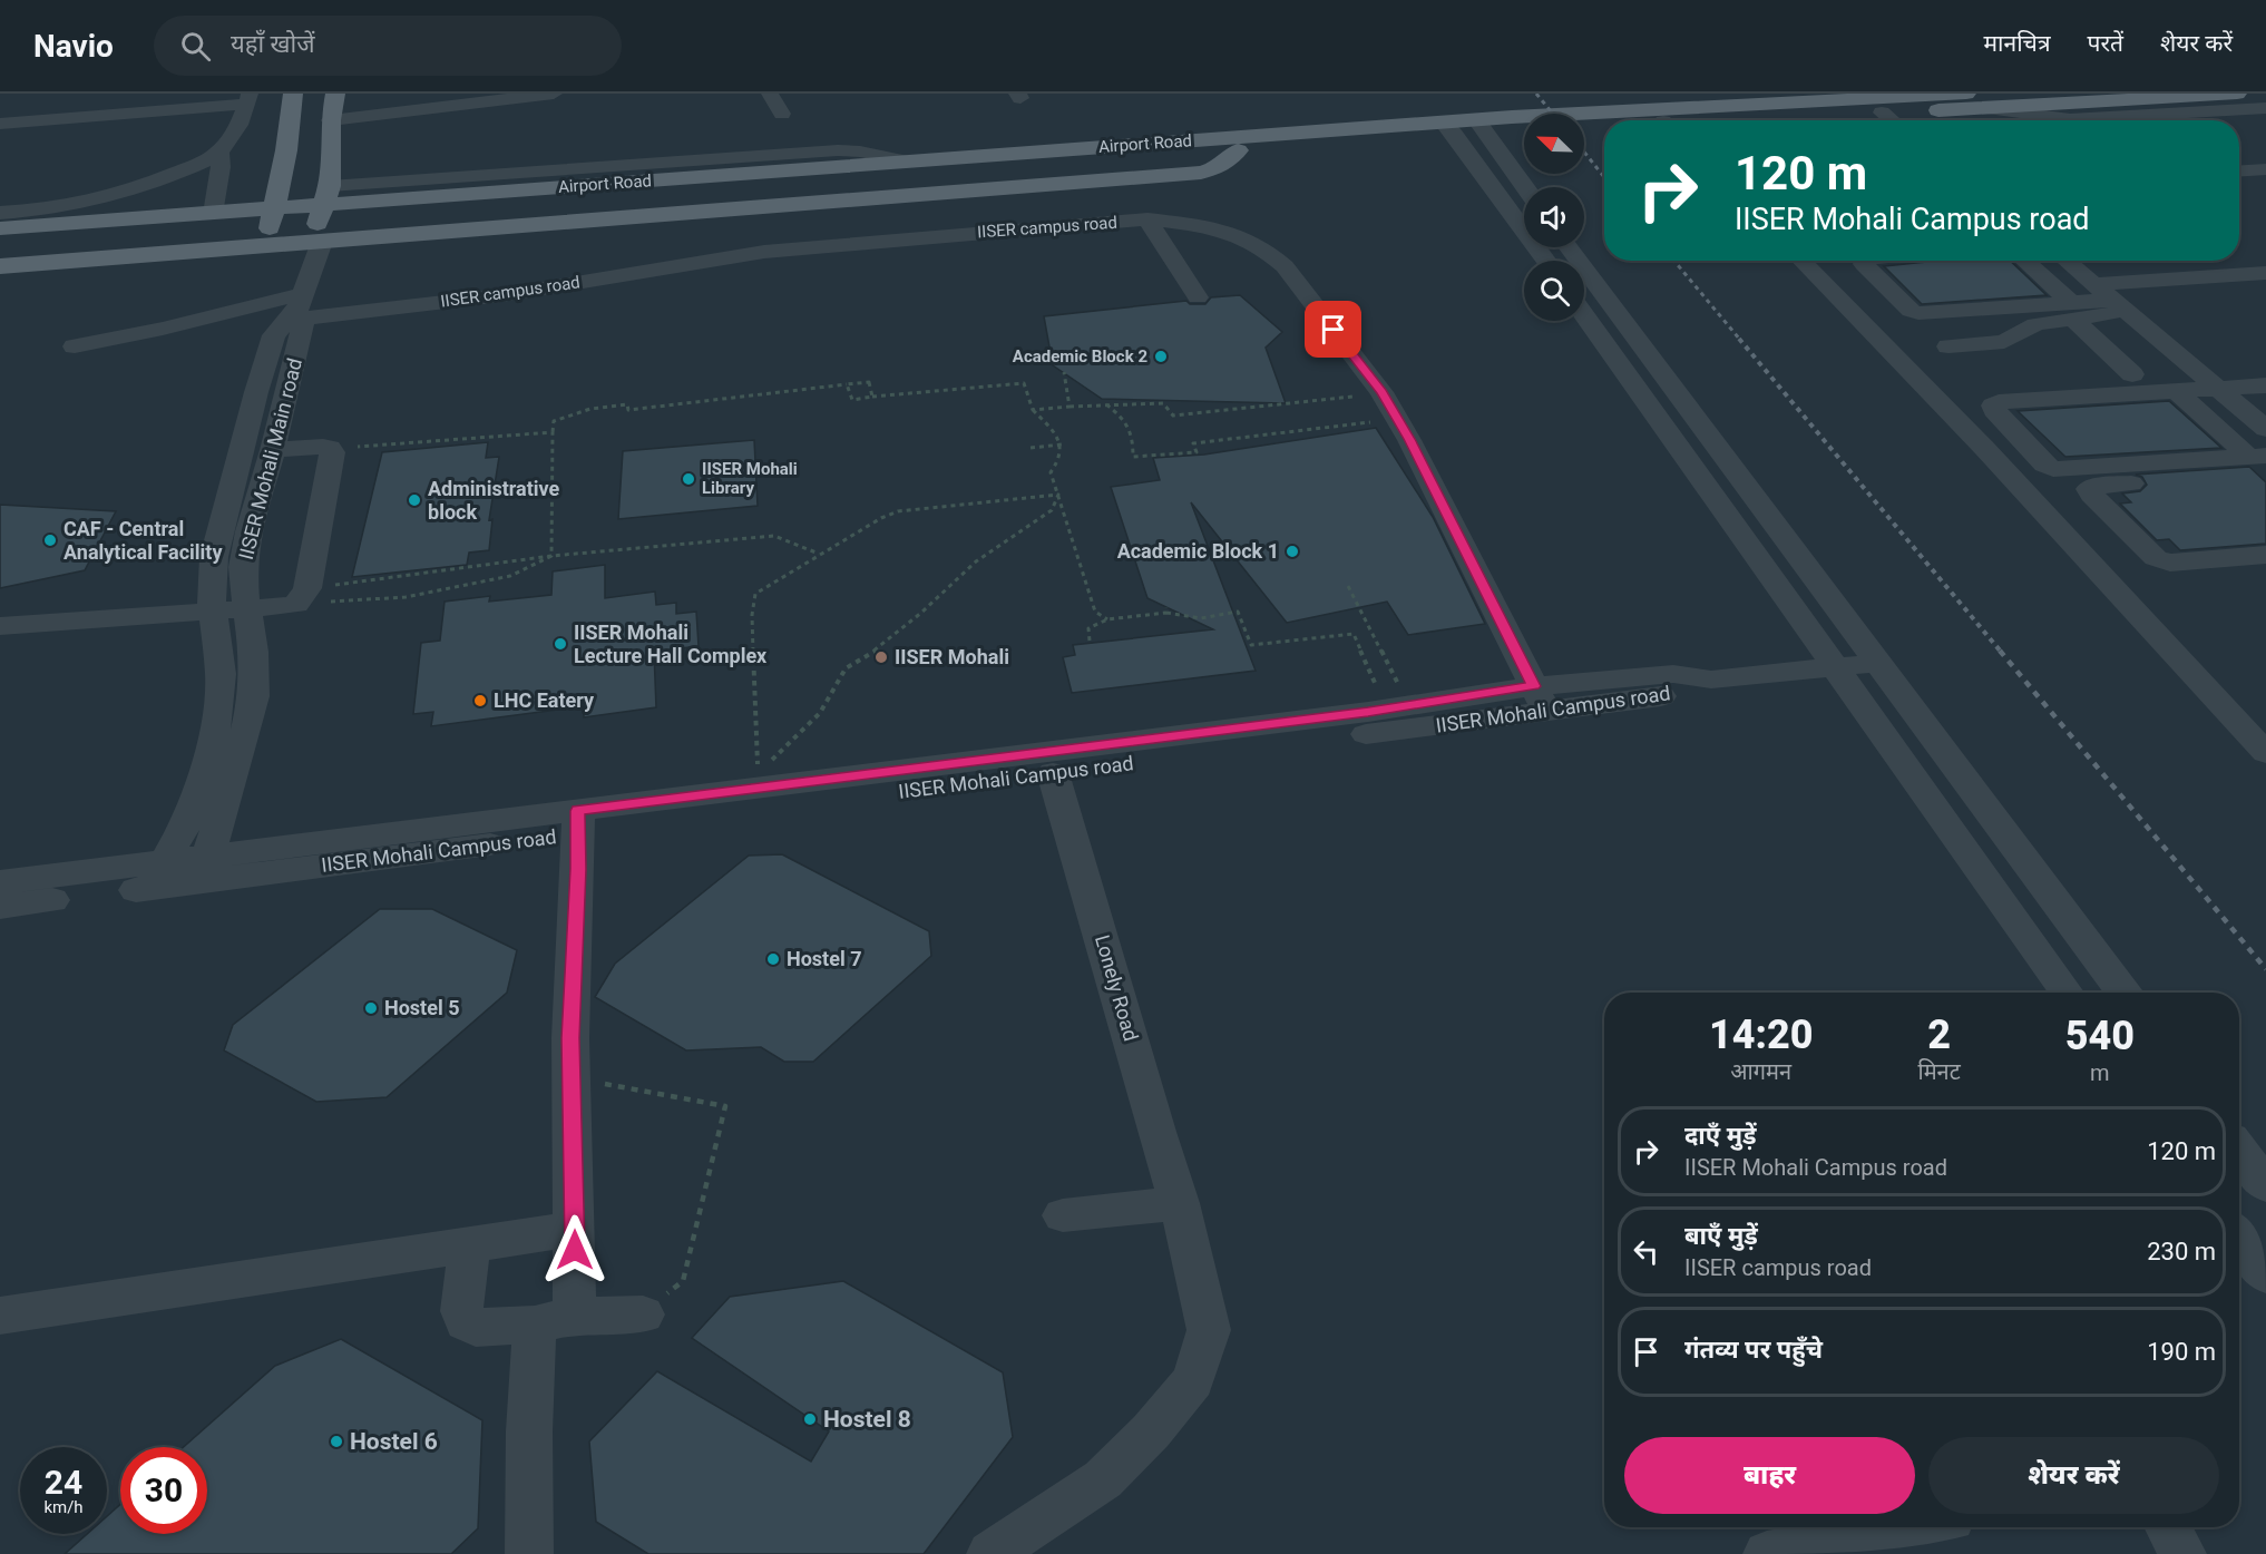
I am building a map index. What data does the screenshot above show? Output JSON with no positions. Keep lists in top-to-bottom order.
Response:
{
  "streets": {
    "main road": ["Airport Road"],
    "street": [
      "IISER campus road",
      "IISER Mohali Main road",
      "IISER Mohali Campus road",
      "Lonely Road"
    ]
  },
  "crossings": [
    ["IISER campus road", "IISER Mohali Main road"],
    ["IISER campus road", "IISER Mohali Campus road"],
    ["IISER Mohali Main road", "IISER Mohali Campus road"],
    ["IISER Mohali Campus road", "Lonely Road"]
  ],
  "places": [
    "Academic Block 2",
    "IISER Mohali Library",
    "Administrative block",
    "CAF - Central Analytical Facility",
    "Academic Block 1",
    "IISER Mohali Lecture Hall Complex",
    "IISER Mohali",
    "LHC Eatery",
    "Hostel 7",
    "Hostel 5",
    "Hostel 8",
    "Hostel 6"
  ],
  "north": "top left",
  "page": {
    "header": "Navio",
    "search": "यहाँ खोजें",
    "nav": ["मानचित्र", "परतें", "शेयर करें"],
    "turn": ["120 m", "IISER Mohali Campus road"],
    "eta": [
      "14:20",
      "आगमन",
      "2",
      "मिनट",
      "540",
      "m"
    ],
    "list": [
      {
        "name": "दाएँ मुड़ें",
        "note": "IISER Mohali Campus road",
        "value": "120 m"
      },
      {
        "name": "बाएँ मुड़ें",
        "note": "IISER campus road",
        "value": "230 m"
      },
      {
        "name": "गंतव्य पर पहुँचे",
        "value": "190 m"
      }
    ],
    "buttons": ["बाहर", "शेयर करें"],
    "speed": "24 km/h",
    "limit": "30"
  }
}
